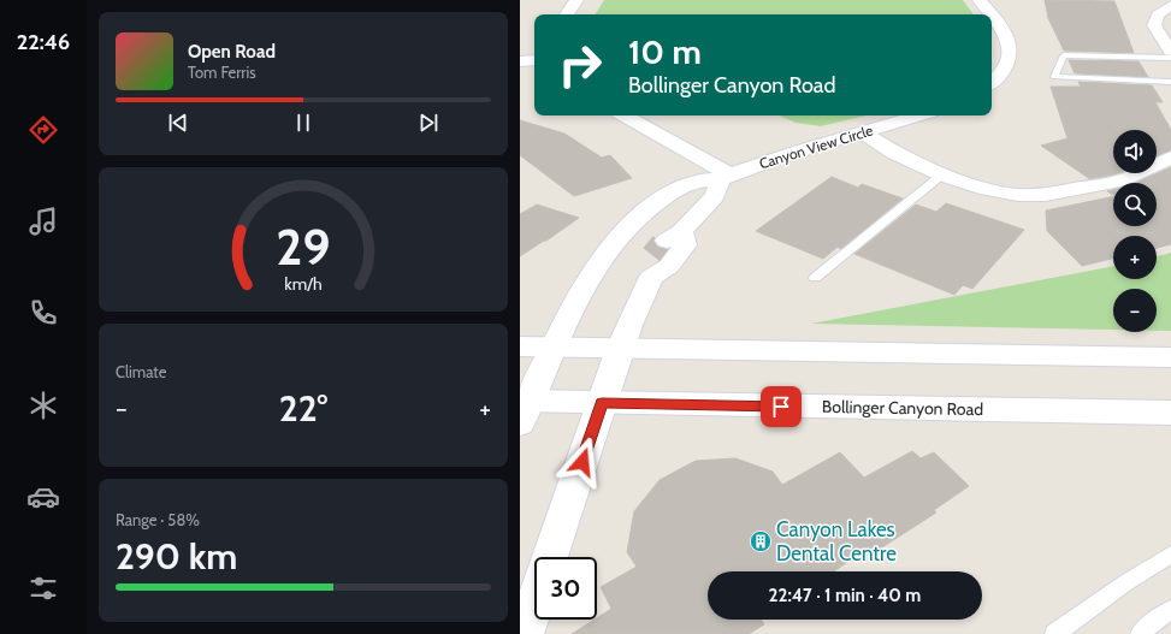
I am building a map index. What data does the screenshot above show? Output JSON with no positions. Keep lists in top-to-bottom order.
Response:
{
  "streets": {
    "street": ["Canyon View Circle", "Bollinger Canyon Road"]
  },
  "crossings": [
    ["Canyon View Circle", "Bollinger Canyon Road"]
  ],
  "places": {
    "building": ["Canyon Lakes Dental Centre"]
  },
  "page": {
    "tabs": "22:46",
    "turn": ["10 m", "Bollinger Canyon Road"],
    "song": ["Open Road", "Tom Ferris"],
    "map_buttons": ["+", "−"],
    "tile": [
      "Climate",
      ["Range · 58%", "290 km"]
    ],
    "heat": ["−", "22°", "+"],
    "limit": "30",
    "trip": "22:47 · 1 min · 40 m",
    "gauge": ["29", "km/h"]
  }
}
